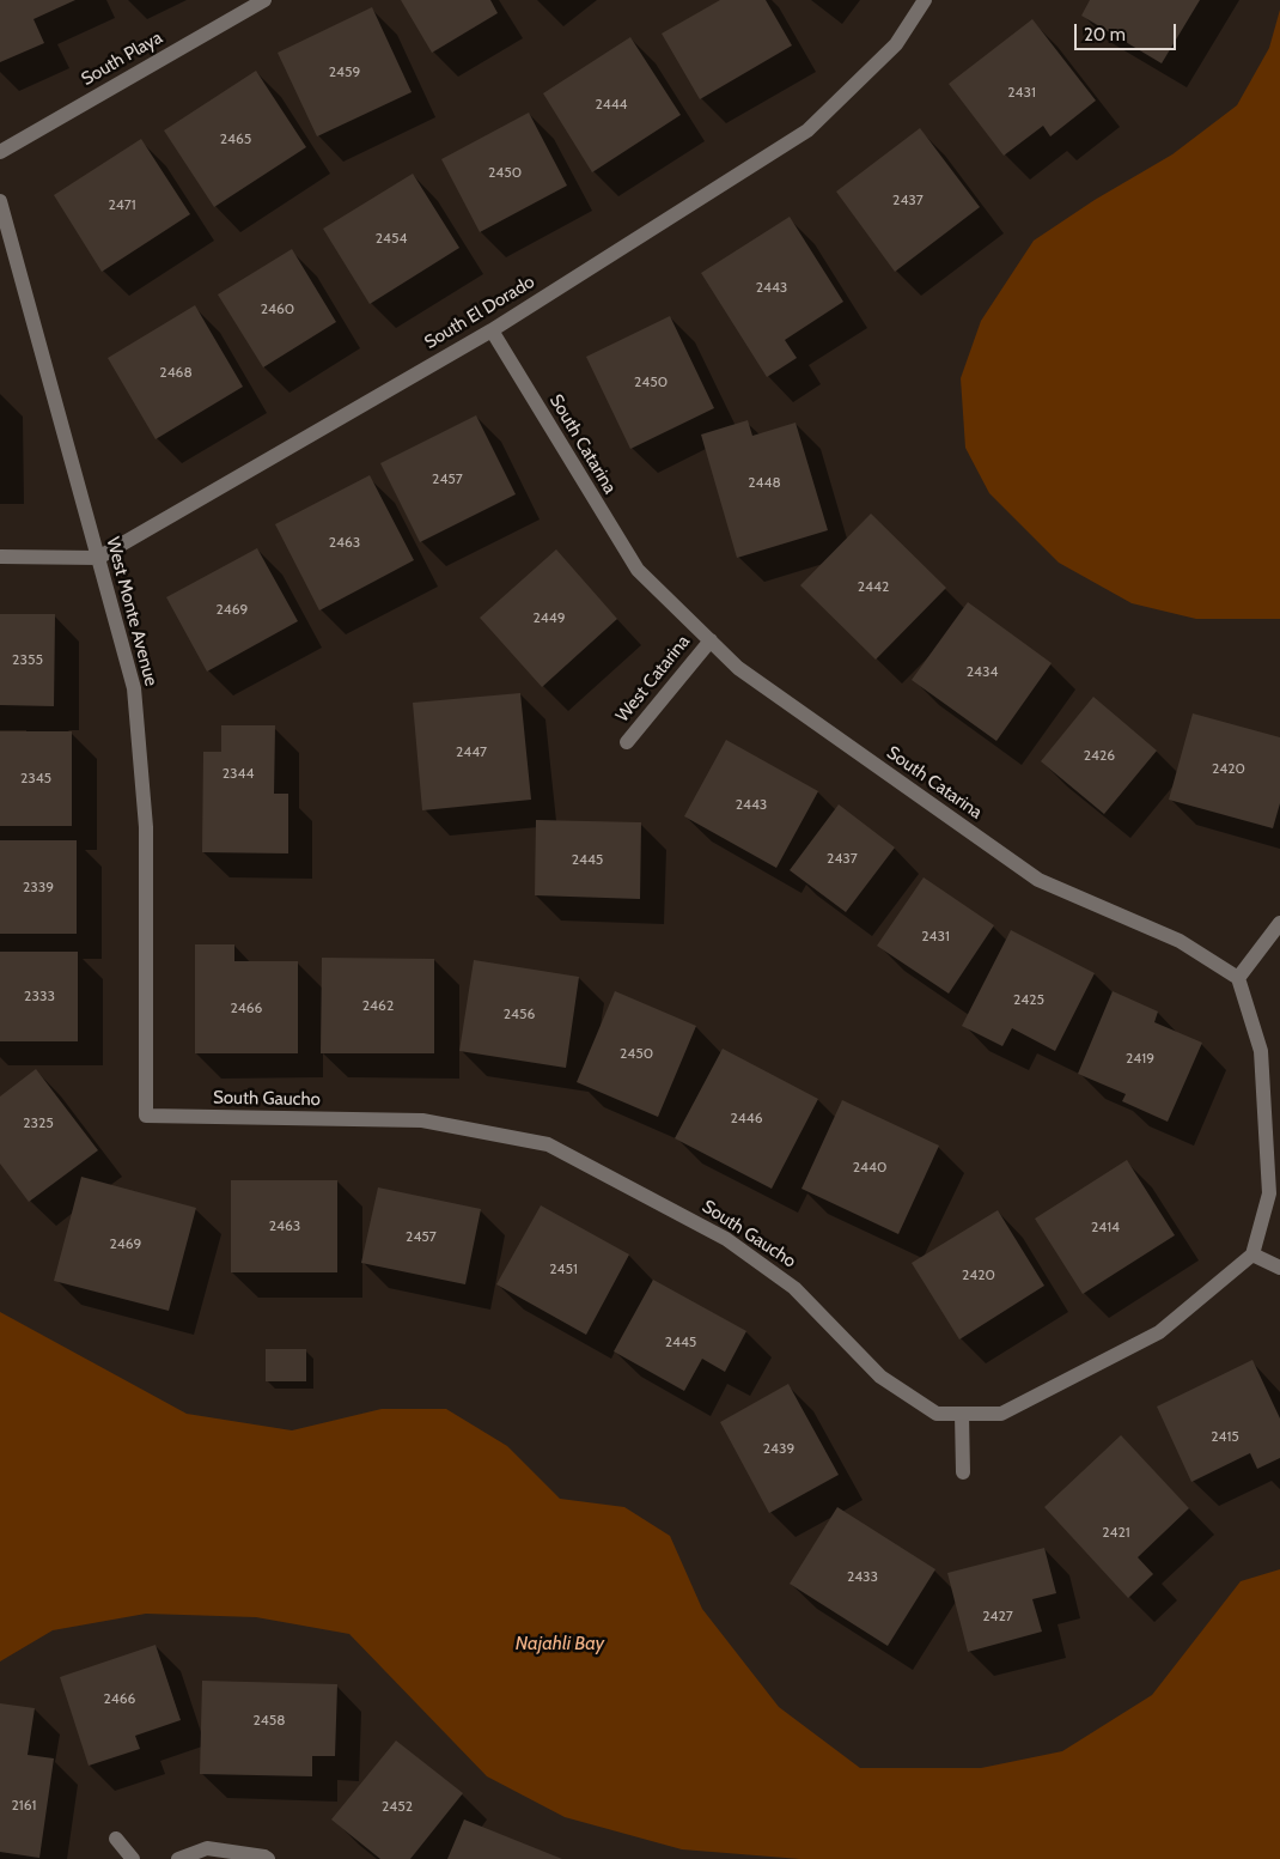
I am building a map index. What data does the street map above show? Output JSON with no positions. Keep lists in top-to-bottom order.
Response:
{
  "streets": {
    "street": [
      "South Playa",
      "South El Dorado",
      "South Catarina",
      "West Monte Avenue",
      "West Catarina",
      "South Gaucho"
    ]
  },
  "crossings": [
    ["South El Dorado", "South Catarina"],
    ["South El Dorado", "West Monte Avenue"],
    ["South Catarina", "West Catarina"],
    ["West Monte Avenue", "South Gaucho"]
  ],
  "water": ["Najahli Bay"],
  "house_numbers": [
    "2459",
    "2431",
    "2444",
    "2465",
    "2450",
    "2437",
    "2471",
    "2454",
    "2443",
    "2460",
    "2468",
    "2450",
    "2457",
    "2448",
    "2463",
    "2442",
    "2469",
    "2449",
    "2355",
    "2434",
    "2447",
    "2426",
    "2420",
    "2344",
    "2345",
    "2443",
    "2437",
    "2445",
    "2339",
    "2431",
    "2333",
    "2425",
    "2462",
    "2466",
    "2456",
    "2450",
    "2419",
    "2446",
    "2325",
    "2440",
    "2463",
    "2414",
    "2457",
    "2469",
    "2451",
    "2420",
    "2445",
    "2415",
    "2439",
    "2421",
    "2433",
    "2427",
    "2466",
    "2458",
    "2161",
    "2452"
  ],
  "scale_bar": "20 m"
}
